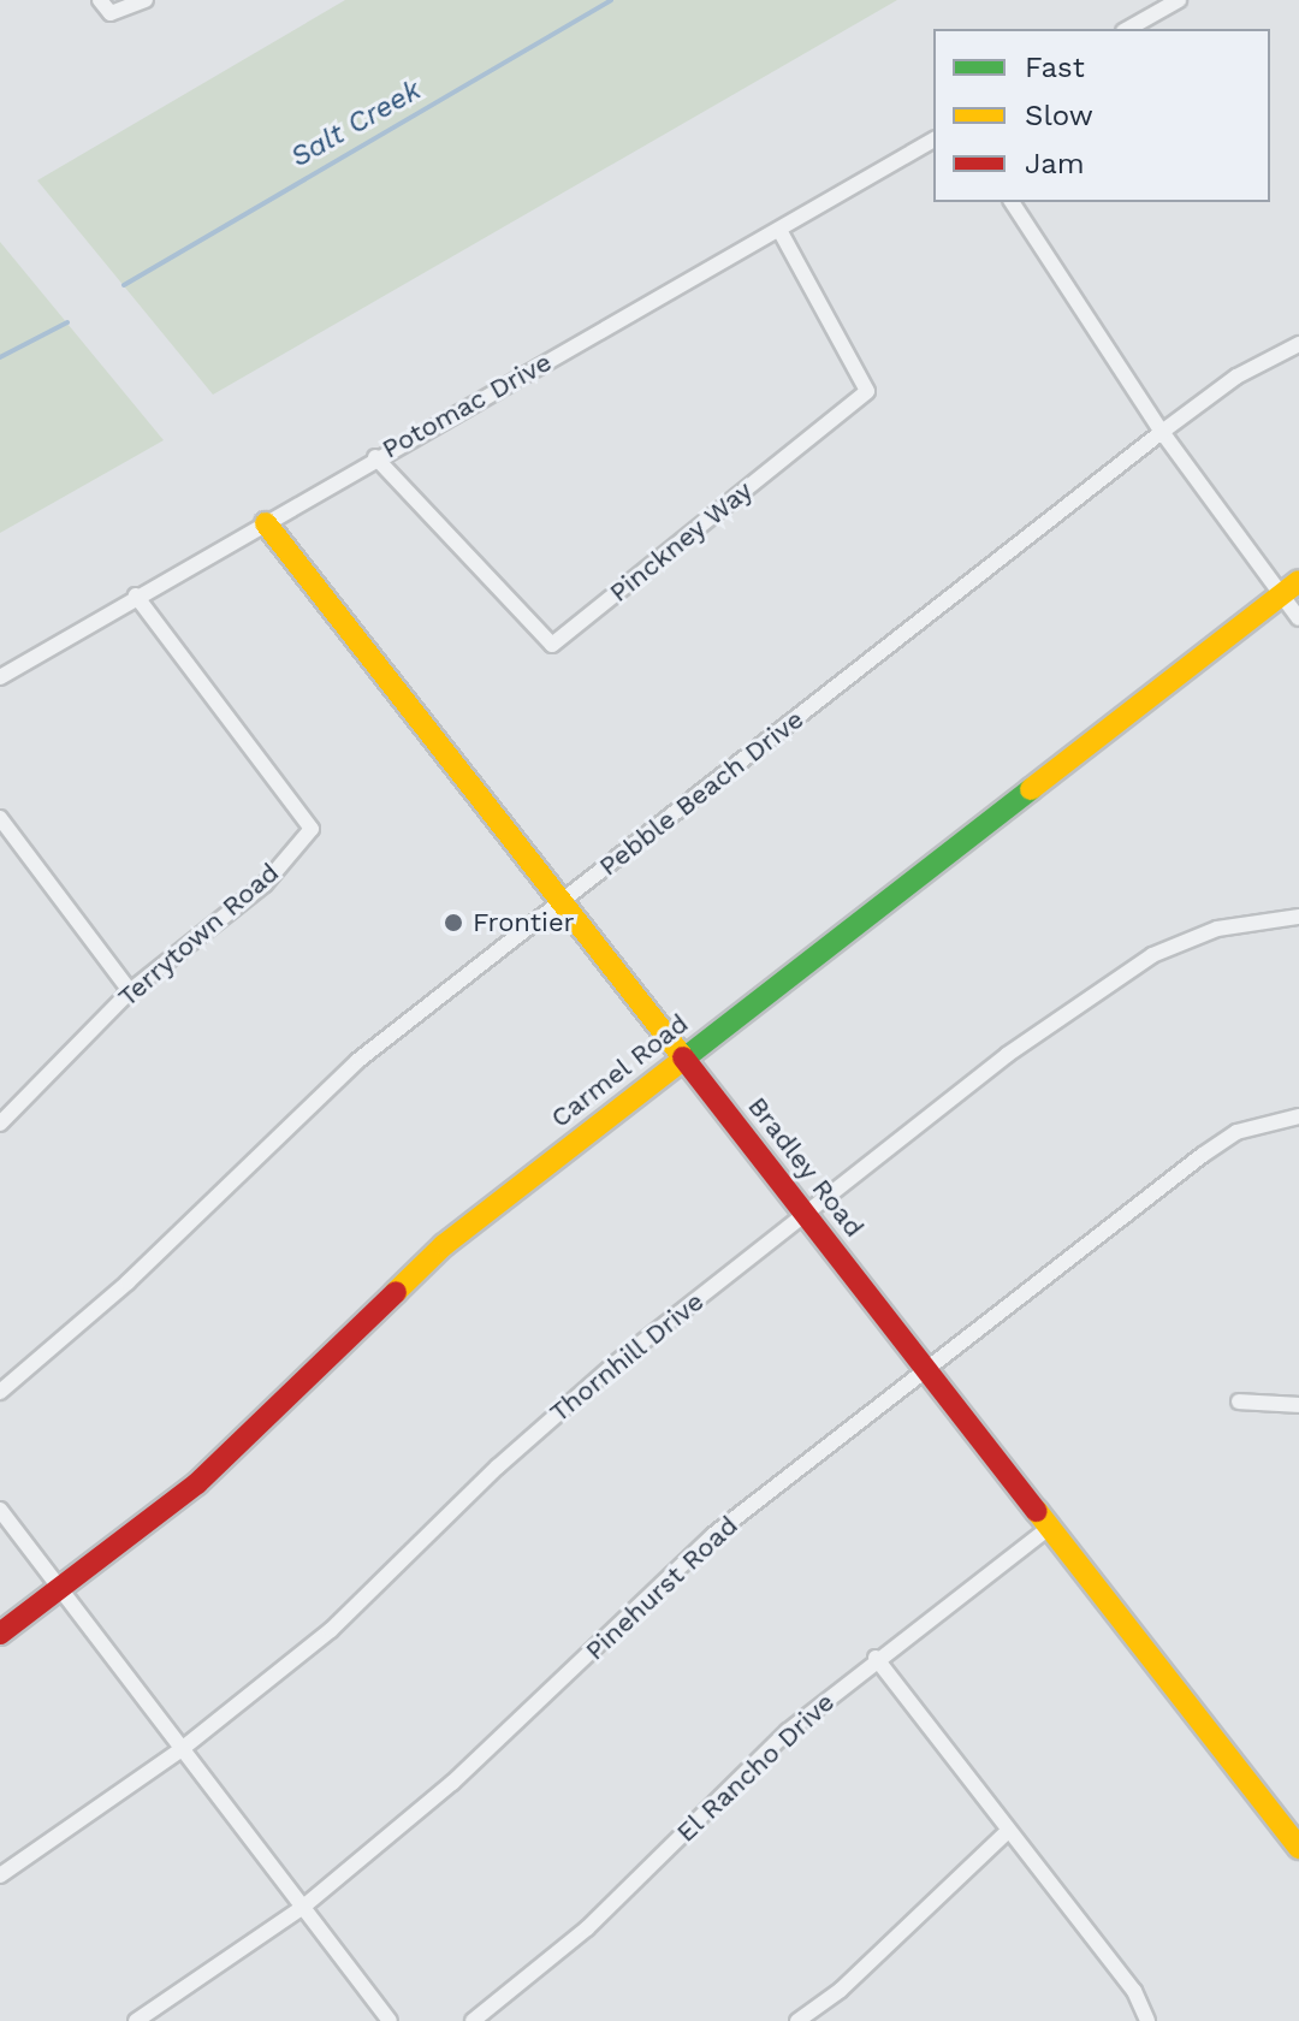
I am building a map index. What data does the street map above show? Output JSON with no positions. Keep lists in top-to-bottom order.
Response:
{
  "streets": {
    "street": [
      "Potomac Drive",
      "Pinckney Way",
      "Pebble Beach Drive",
      "Terrytown Road",
      "Carmel Road",
      "Bradley Road",
      "Thornhill Drive",
      "Pinehurst Road",
      "El Rancho Drive"
    ]
  },
  "crossings": [
    ["Potomac Drive", "Pinckney Way"],
    ["Potomac Drive", "Terrytown Road"],
    ["Potomac Drive", "Bradley Road"],
    ["Pebble Beach Drive", "Bradley Road"],
    ["Carmel Road", "Bradley Road"],
    ["Bradley Road", "Thornhill Drive"],
    ["Bradley Road", "Pinehurst Road"],
    ["Bradley Road", "El Rancho Drive"]
  ],
  "water": ["Salt Creek"],
  "places": ["Frontier"],
  "legend": ["Fast", "Slow", "Jam"]
}
